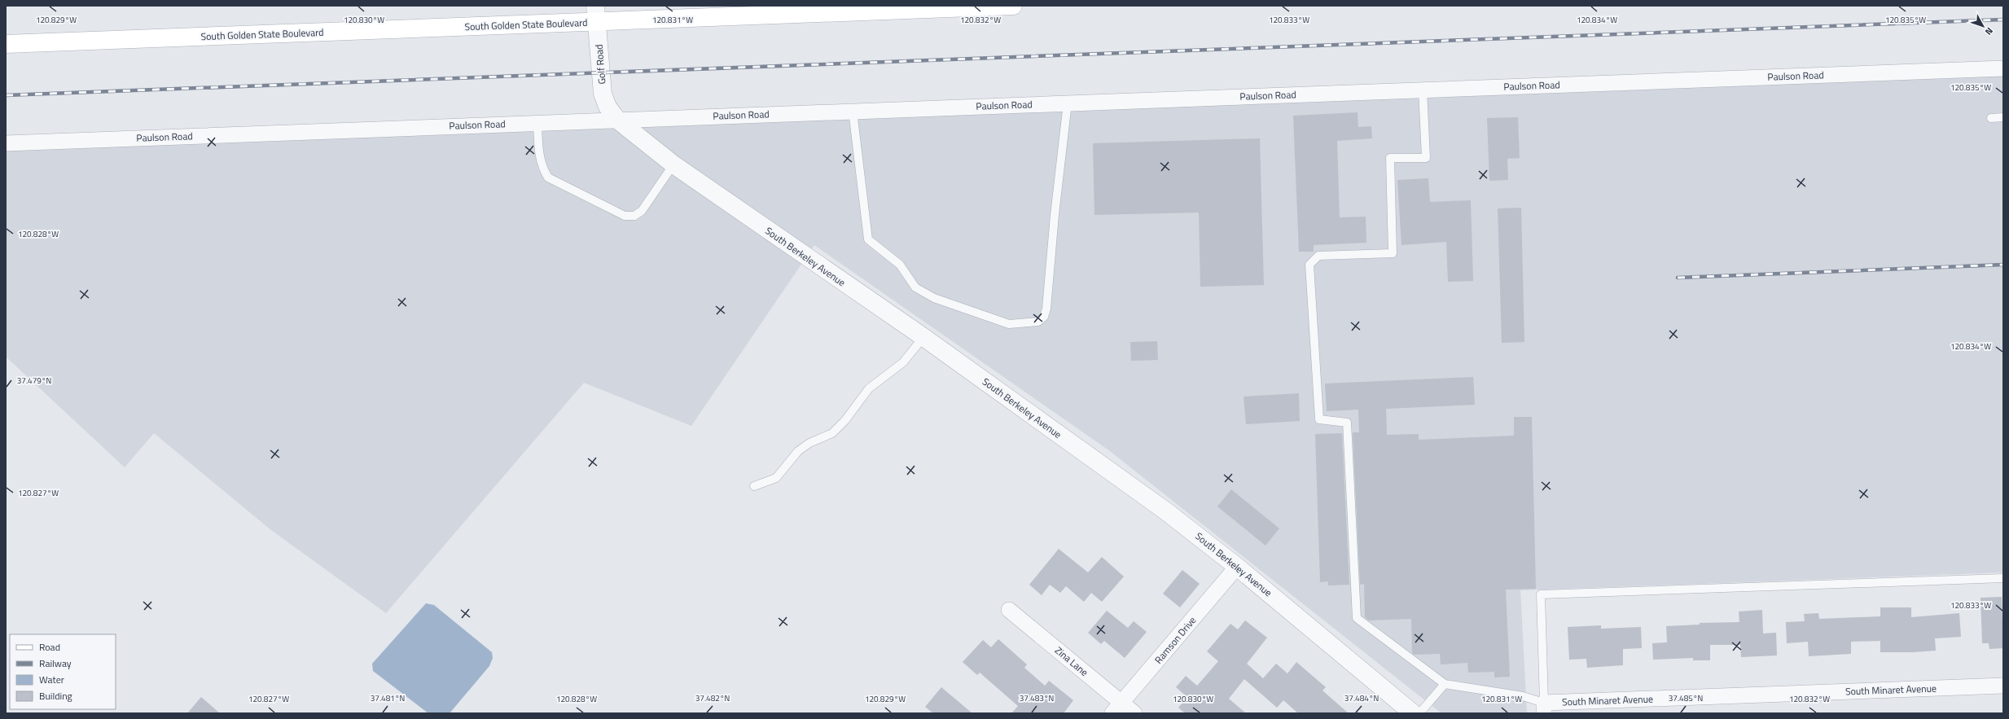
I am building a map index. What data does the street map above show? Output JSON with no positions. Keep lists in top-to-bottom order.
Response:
{
  "streets": {
    "main road": ["South Golden State Boulevard"],
    "street": [
      "Golf Road",
      "Paulson Road",
      "South Berkeley Avenue",
      "Ramson Drive",
      "Zina Lane",
      "South Minaret Avenue"
    ]
  },
  "crossings": [
    ["South Golden State Boulevard", "Golf Road"],
    ["Golf Road", "Paulson Road"],
    ["Golf Road", "South Berkeley Avenue"],
    ["Paulson Road", "South Berkeley Avenue"],
    ["South Berkeley Avenue", "Ramson Drive"],
    ["Ramson Drive", "Zina Lane"]
  ],
  "legend": [
    "Road",
    "Railway",
    "Water",
    "Building"
  ],
  "north": "bottom right",
  "coordinates": [
    "120.835°W",
    "120.829°W",
    "120.830°W",
    "120.832°W",
    "120.833°W",
    "120.831°W",
    "120.834°W",
    "120.828°W",
    "37.479°N",
    "120.827°W",
    "37.481°N",
    "37.482°N",
    "37.483°N",
    "37.484°N",
    "37.485°N"
  ]
}
